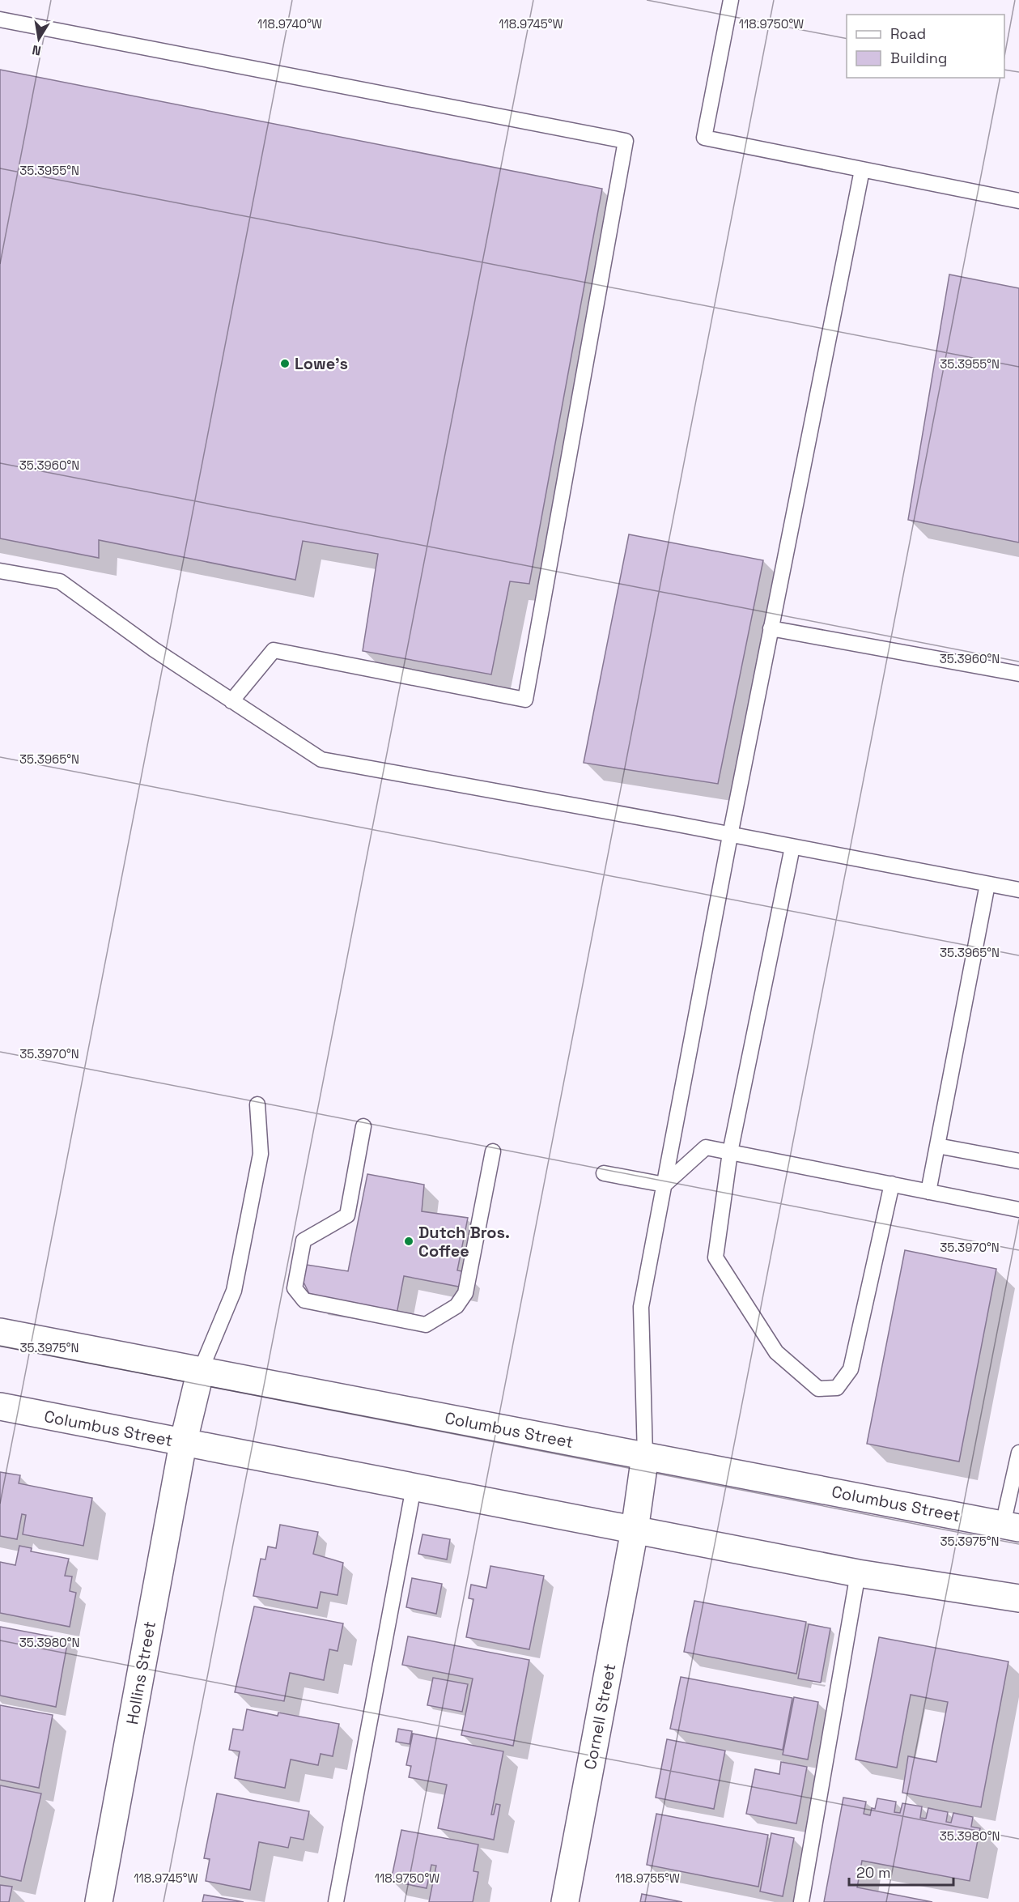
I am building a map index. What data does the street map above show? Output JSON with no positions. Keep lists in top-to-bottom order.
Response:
{
  "streets": {
    "main road": ["Columbus Street", "Hollins Street", "Cornell Street"]
  },
  "crossings": [
    ["Columbus Street", "Hollins Street"],
    ["Columbus Street", "Cornell Street"]
  ],
  "places": ["Lowe's", "Dutch Bros. Coffee"],
  "legend": ["Road", "Building"],
  "scale_bar": "20 m",
  "north": "bottom",
  "coordinates": [
    "118.9745°W",
    "118.9750°W",
    "118.9740°W",
    "35.3955°N",
    "35.3960°N",
    "35.3965°N",
    "35.3970°N",
    "35.3975°N",
    "35.3980°N",
    "118.9755°W"
  ]
}
